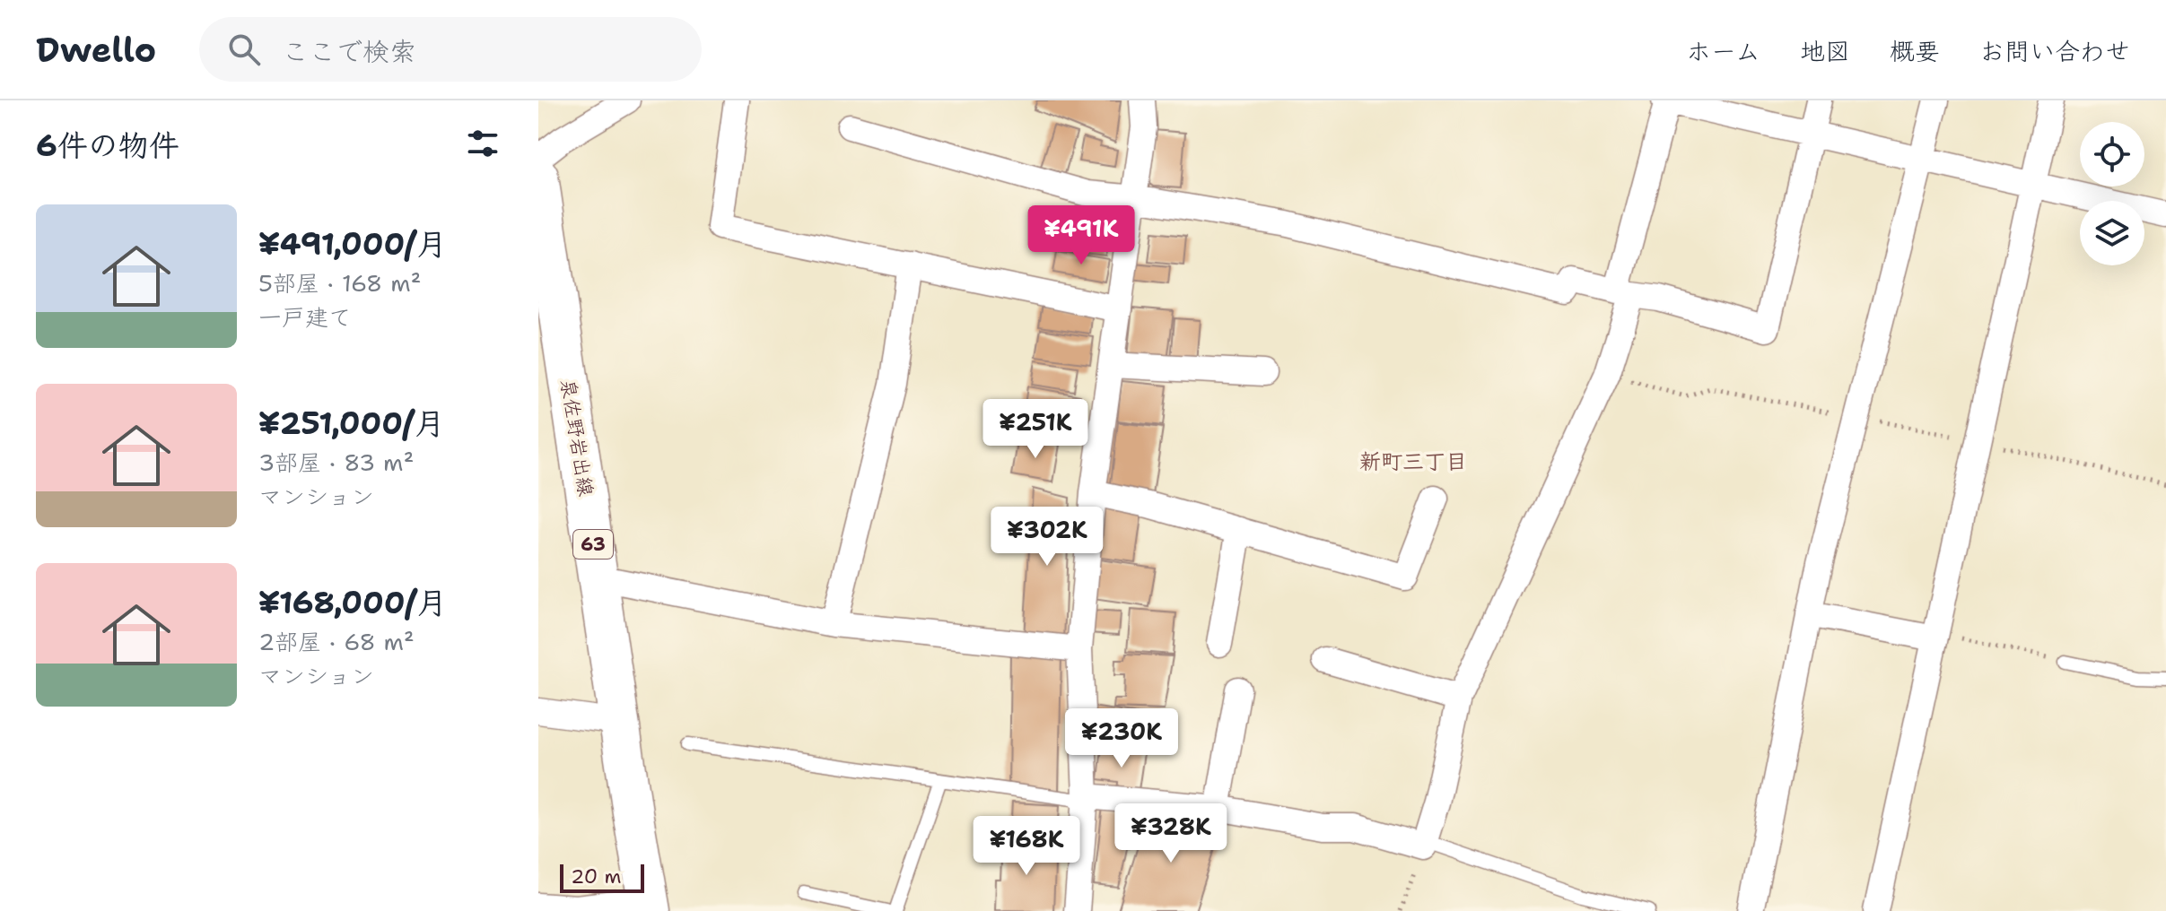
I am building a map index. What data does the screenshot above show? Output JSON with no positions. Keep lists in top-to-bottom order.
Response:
{
  "streets": {
    "main road": ["泉佐野岩出線", "63"]
  },
  "districts": ["新町三丁目"],
  "scale_bar": "20 m",
  "page": {
    "header": "Dwello",
    "search": "ここで検索",
    "nav": [
      "ホーム",
      "地図",
      "概要",
      "お問い合わせ"
    ],
    "heading": "6件の物件",
    "list": [
      {
        "name": "¥491,000/月",
        "note": "5部屋 · 168 m² · 一戸建て"
      },
      {
        "name": "¥251,000/月",
        "note": "3部屋 · 83 m² · マンション"
      },
      {
        "name": "¥168,000/月",
        "note": "2部屋 · 68 m² · マンション"
      }
    ],
    "price": [
      "¥491K",
      "¥251K",
      "¥302K",
      "¥230K",
      "¥328K",
      "¥168K"
    ],
    "scale": "20 m"
  }
}
